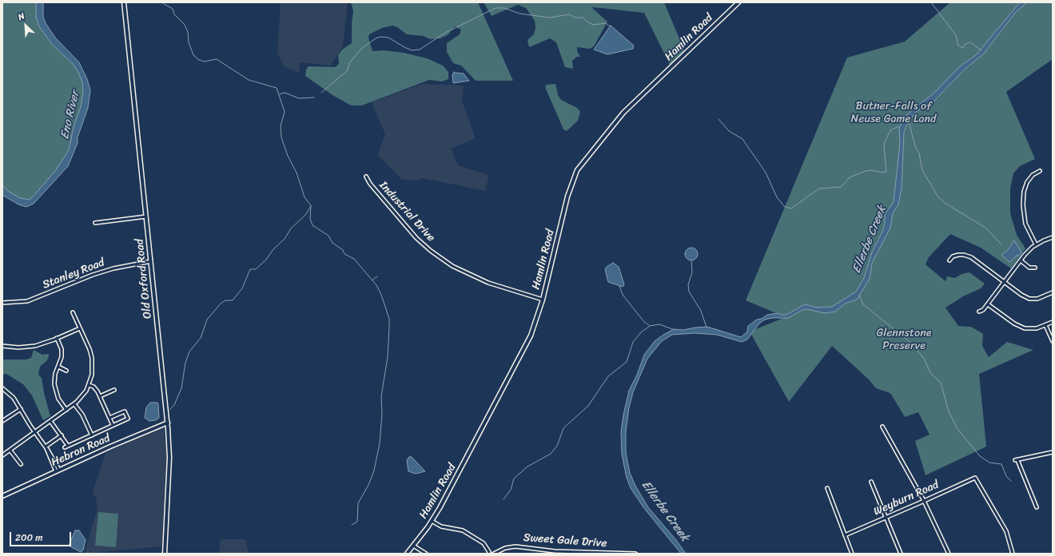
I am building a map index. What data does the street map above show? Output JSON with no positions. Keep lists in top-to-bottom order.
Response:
{
  "streets": {
    "street": [
      "Hamlin Road",
      "Industrial Drive",
      "Stanley Road",
      "Old Oxford Road",
      "Hebron Road",
      "Weyburn Road",
      "Sweet Gale Drive"
    ]
  },
  "crossings": [
    ["Hamlin Road", "Industrial Drive"],
    ["Stanley Road", "Old Oxford Road"],
    ["Old Oxford Road", "Hebron Road"]
  ],
  "water": ["Eno River", "Ellerbe Creek"],
  "parks": ["Butner-Falls of Neuse Game Land", "Glennstone Preserve"],
  "scale_bar": "200 m",
  "north": "top left"
}
